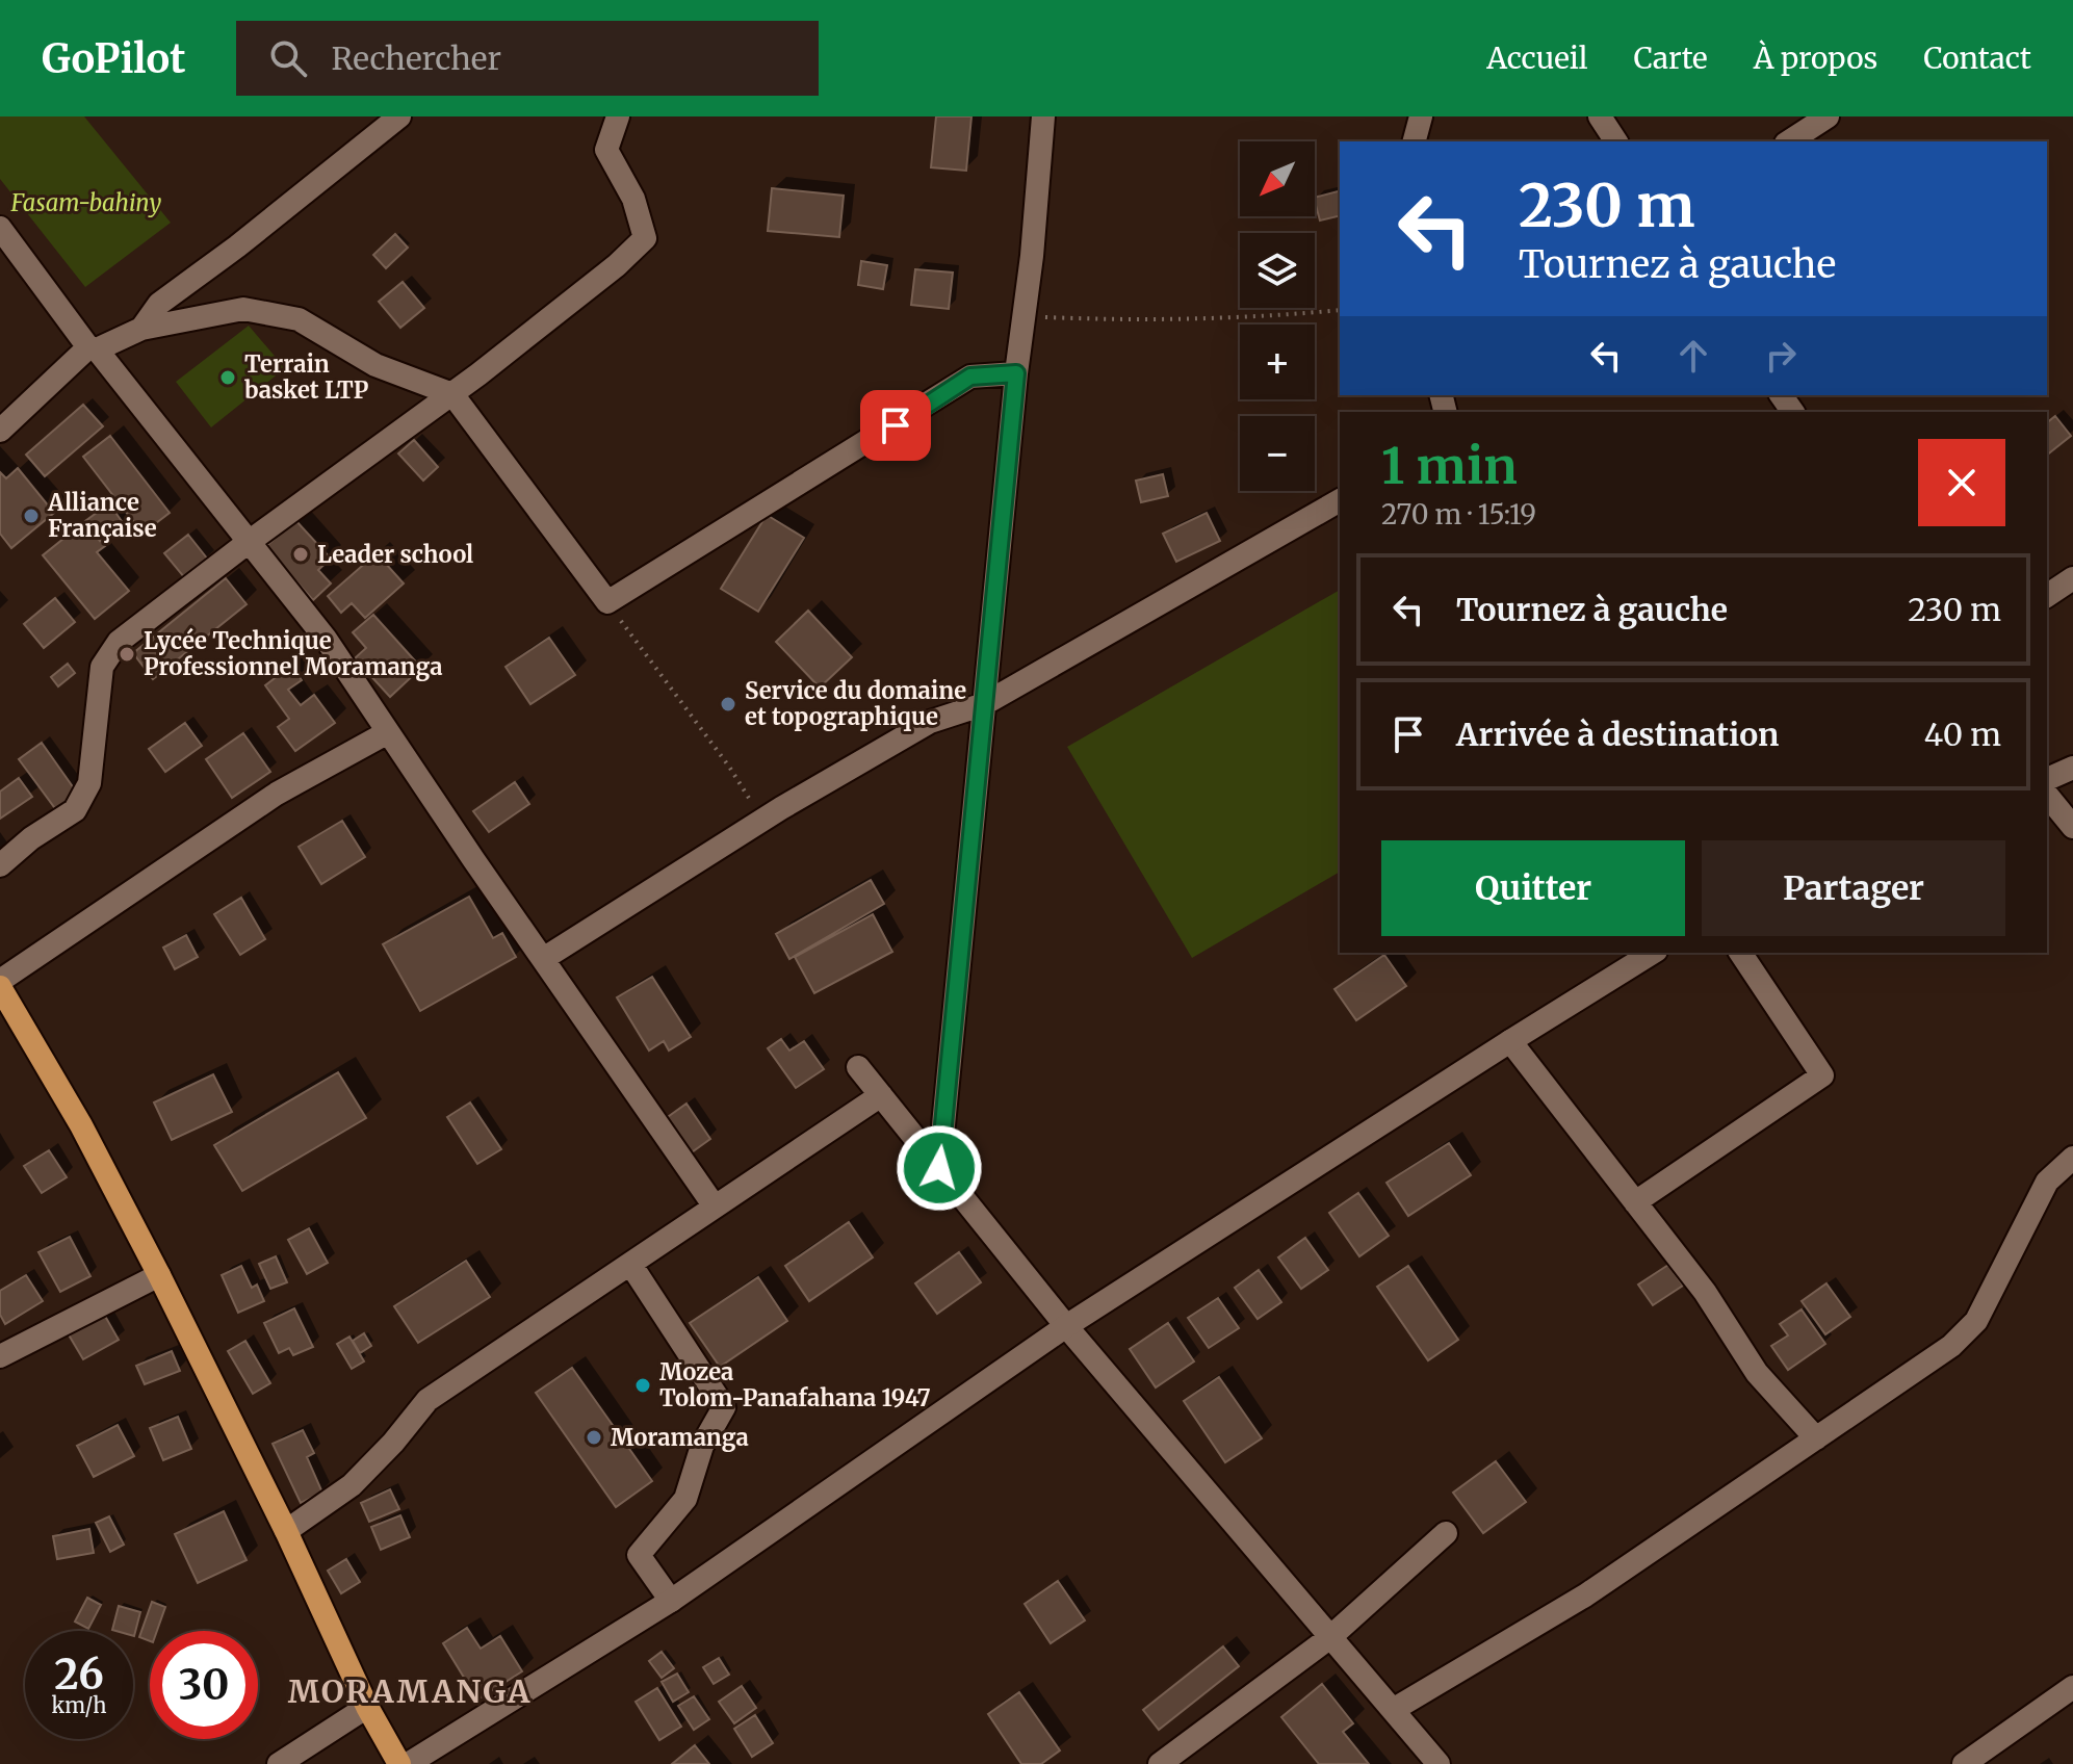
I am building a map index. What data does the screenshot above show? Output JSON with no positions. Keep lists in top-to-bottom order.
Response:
{
  "districts": ["MORAMANGA"],
  "parks": ["Fasam-bahiny"],
  "places": [
    "Terrain basket LTP",
    "Alliance Française",
    "Leader school",
    "Lycée Technique Professionnel Moramanga",
    "Service du domaine et topographique",
    "Mozea Tolom-Panafahana 1947",
    "Moramanga"
  ],
  "north": "bottom left",
  "page": {
    "header": "GoPilot",
    "search": "Rechercher",
    "nav": [
      "Accueil",
      "Carte",
      "À propos",
      "Contact"
    ],
    "map_buttons": ["+", "−"],
    "turn": ["230 m", "Tournez à gauche"],
    "heading": ["1 min", "270 m · 15:19"],
    "list": [
      {
        "name": "Tournez à gauche",
        "value": "230 m"
      },
      {
        "name": "Arrivée à destination",
        "value": "40 m"
      }
    ],
    "buttons": ["Quitter", "Partager"],
    "speed": "26 km/h",
    "limit": "30"
  }
}
